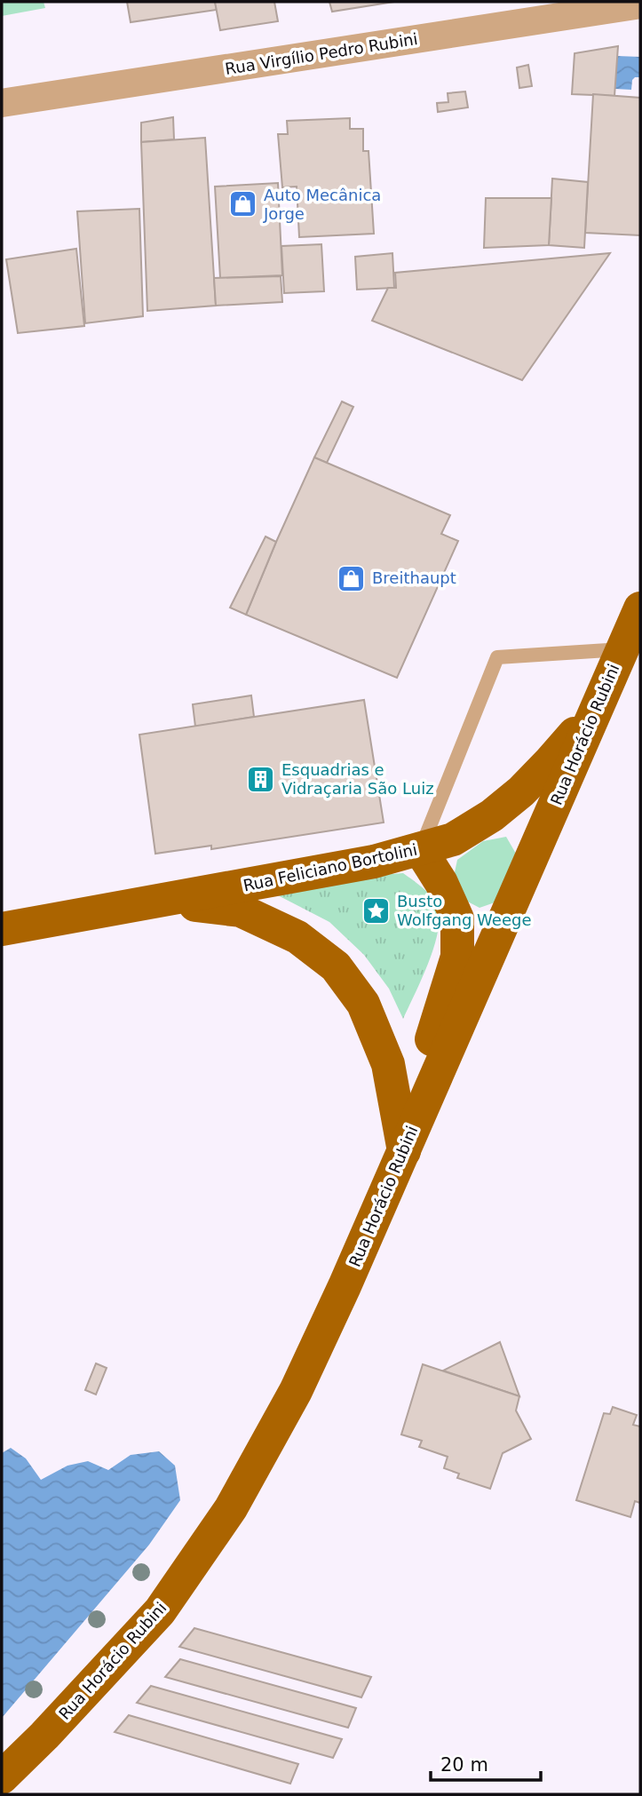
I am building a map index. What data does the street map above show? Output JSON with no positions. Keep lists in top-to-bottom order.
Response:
{
  "streets": {
    "main road": ["Rua Horácio Rubini", "Rua Feliciano Bortolini"],
    "street": ["Rua Virgílio Pedro Rubini"]
  },
  "crossings": [
    ["Rua Horácio Rubini", "Rua Feliciano Bortolini"]
  ],
  "places": {
    "shop": ["Auto Mecânica Jorge", "Breithaupt"],
    "building": ["Esquadrias e Vidraçaria São Luiz"],
    "place": ["Busto Wolfgang Weege"]
  },
  "scale_bar": "20 m"
}
